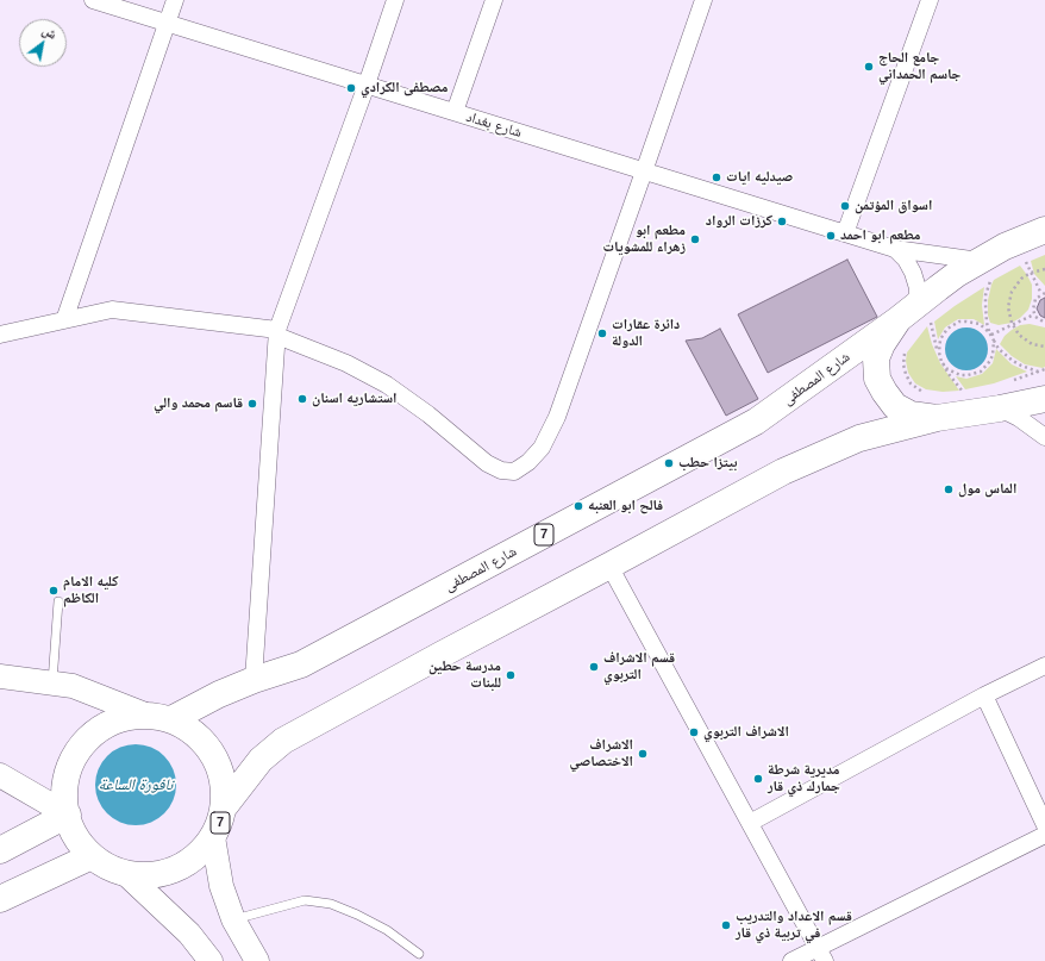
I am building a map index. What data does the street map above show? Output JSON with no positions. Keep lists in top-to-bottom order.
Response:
{
  "streets": {
    "highway": ["شارع المصطفى", "7"],
    "street": ["شارع بغداد"]
  },
  "crossings": [
    ["شارع بغداد", "7"],
    ["شارع المصطفى", "7"]
  ],
  "water": ["نافورة الساعة"],
  "places": [
    "جامع الحاج جاسم الحمداني",
    "مصطفى الكرادي",
    "صيدليه ايات",
    "اسواق المؤتمن",
    "كرزات الرواد",
    "مطعم ابو احمد",
    "مطعم ابو زهراء للمشويات",
    "دائرة عقارات الدولة",
    "استشاريه اسنان",
    "قاسم محمد والي",
    "بيتزا حطب",
    "الماس مول",
    "فالح ابو العنبه",
    "كليه الامام الكاظم",
    "قسم الاشراف التربوي",
    "مدرسة حطين للبنات",
    "الاشراف التربوي",
    "الاشراف الاختصاصي",
    "مديرية شرطة جمارك ذي قار",
    "قسم الاعداد والتدريب في تربية ذي قار"
  ],
  "north": "top right"
}
